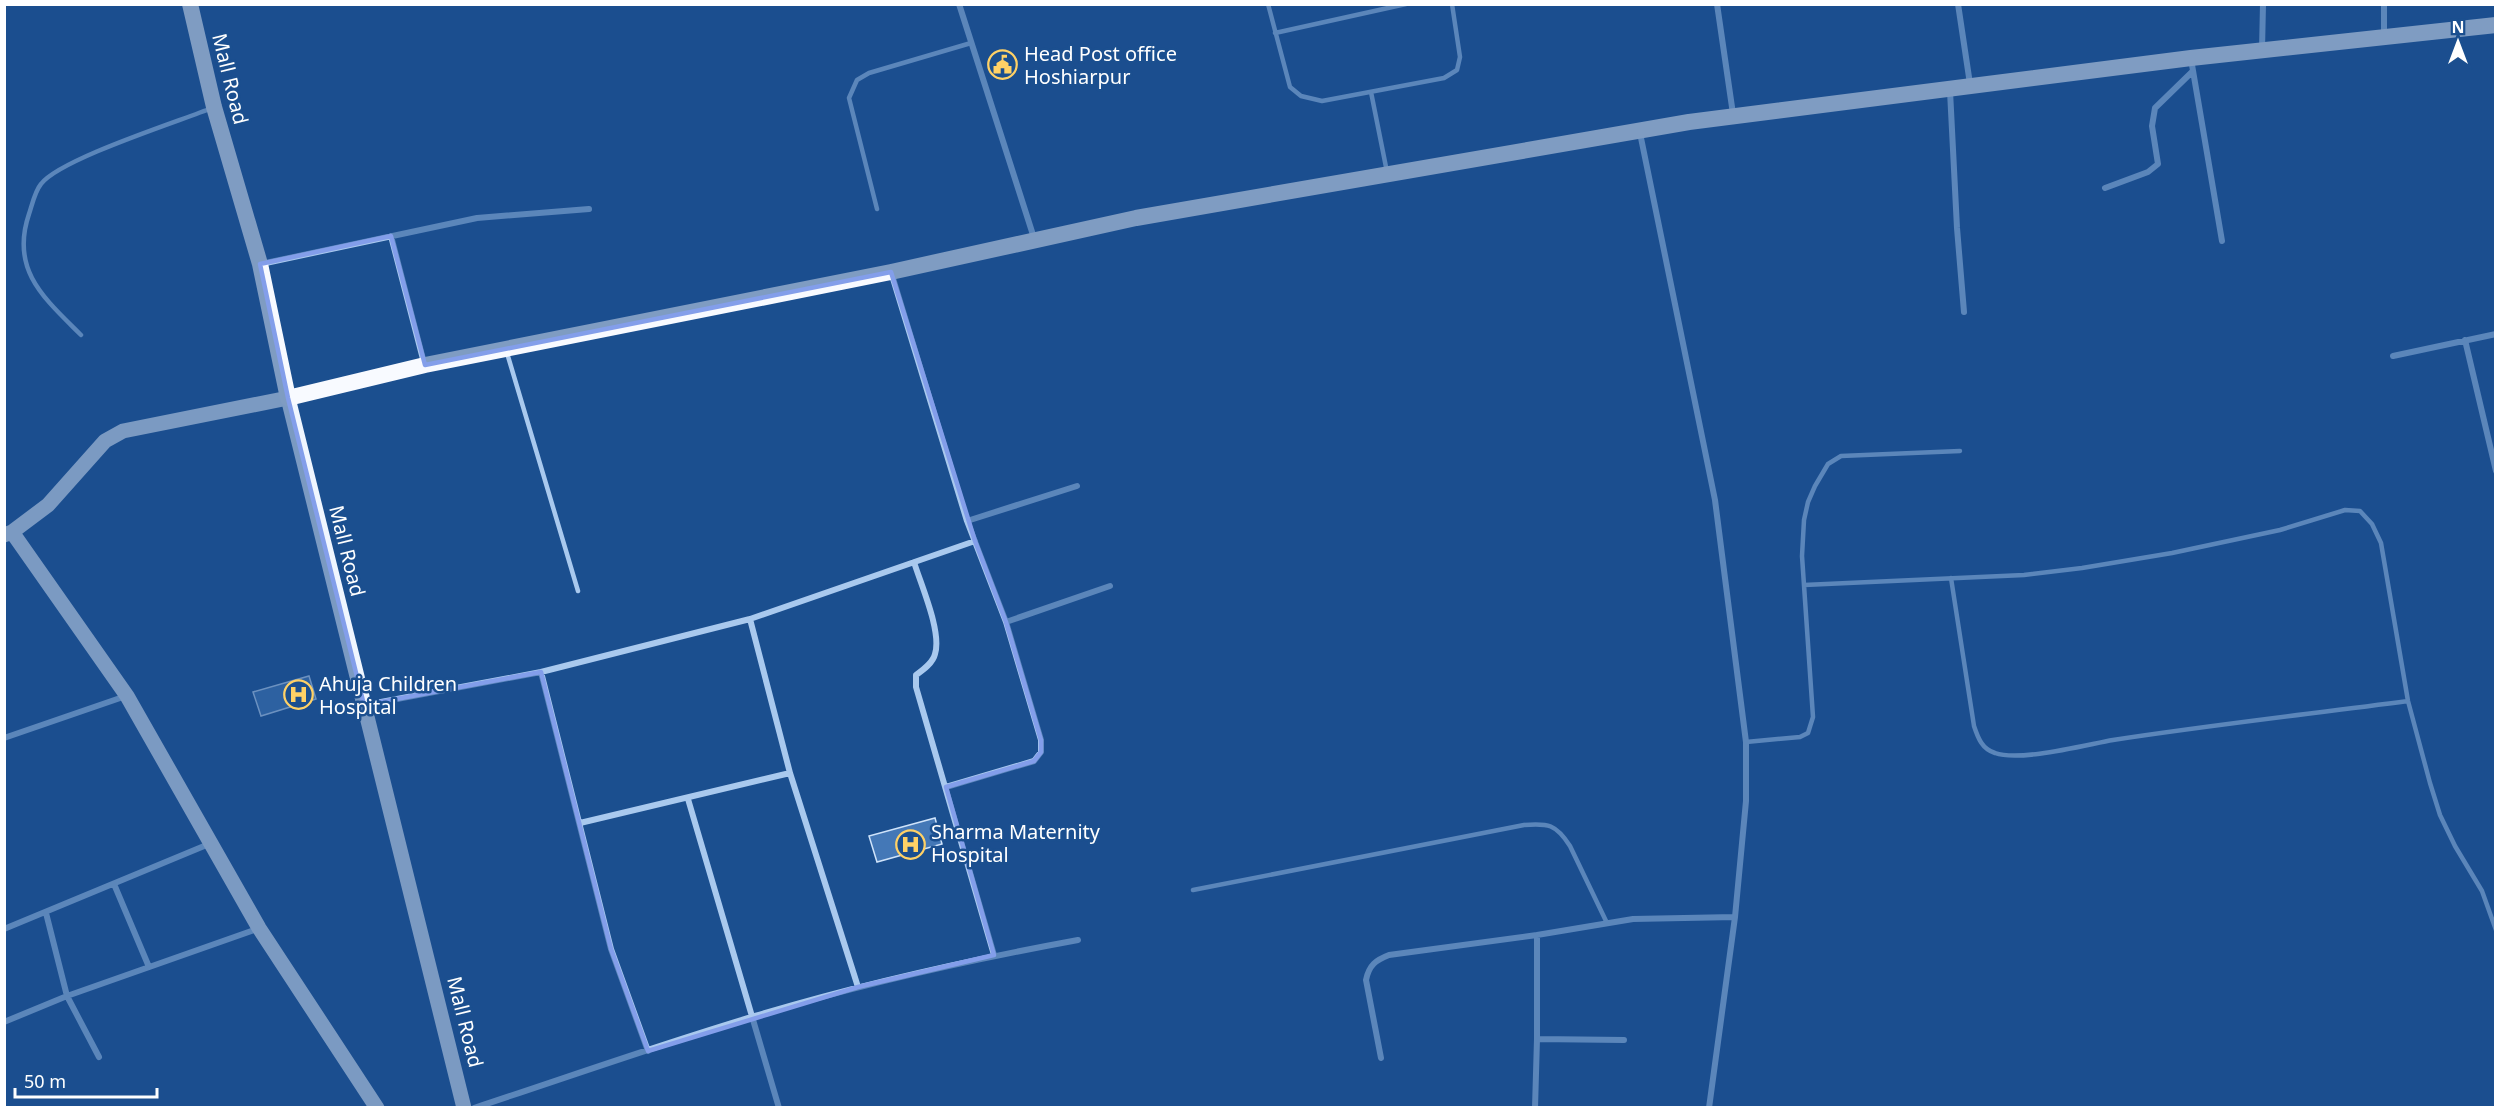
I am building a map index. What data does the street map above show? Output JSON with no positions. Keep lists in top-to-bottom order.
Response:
{
  "streets": {
    "highway": ["Mall Road"]
  },
  "places": {
    "public building": ["Head Post office Hoshiarpur"],
    "hospital": ["Ahuja Children Hospital", "Sharma Maternity Hospital"]
  },
  "scale_bar": "50 m",
  "north": "top"
}
